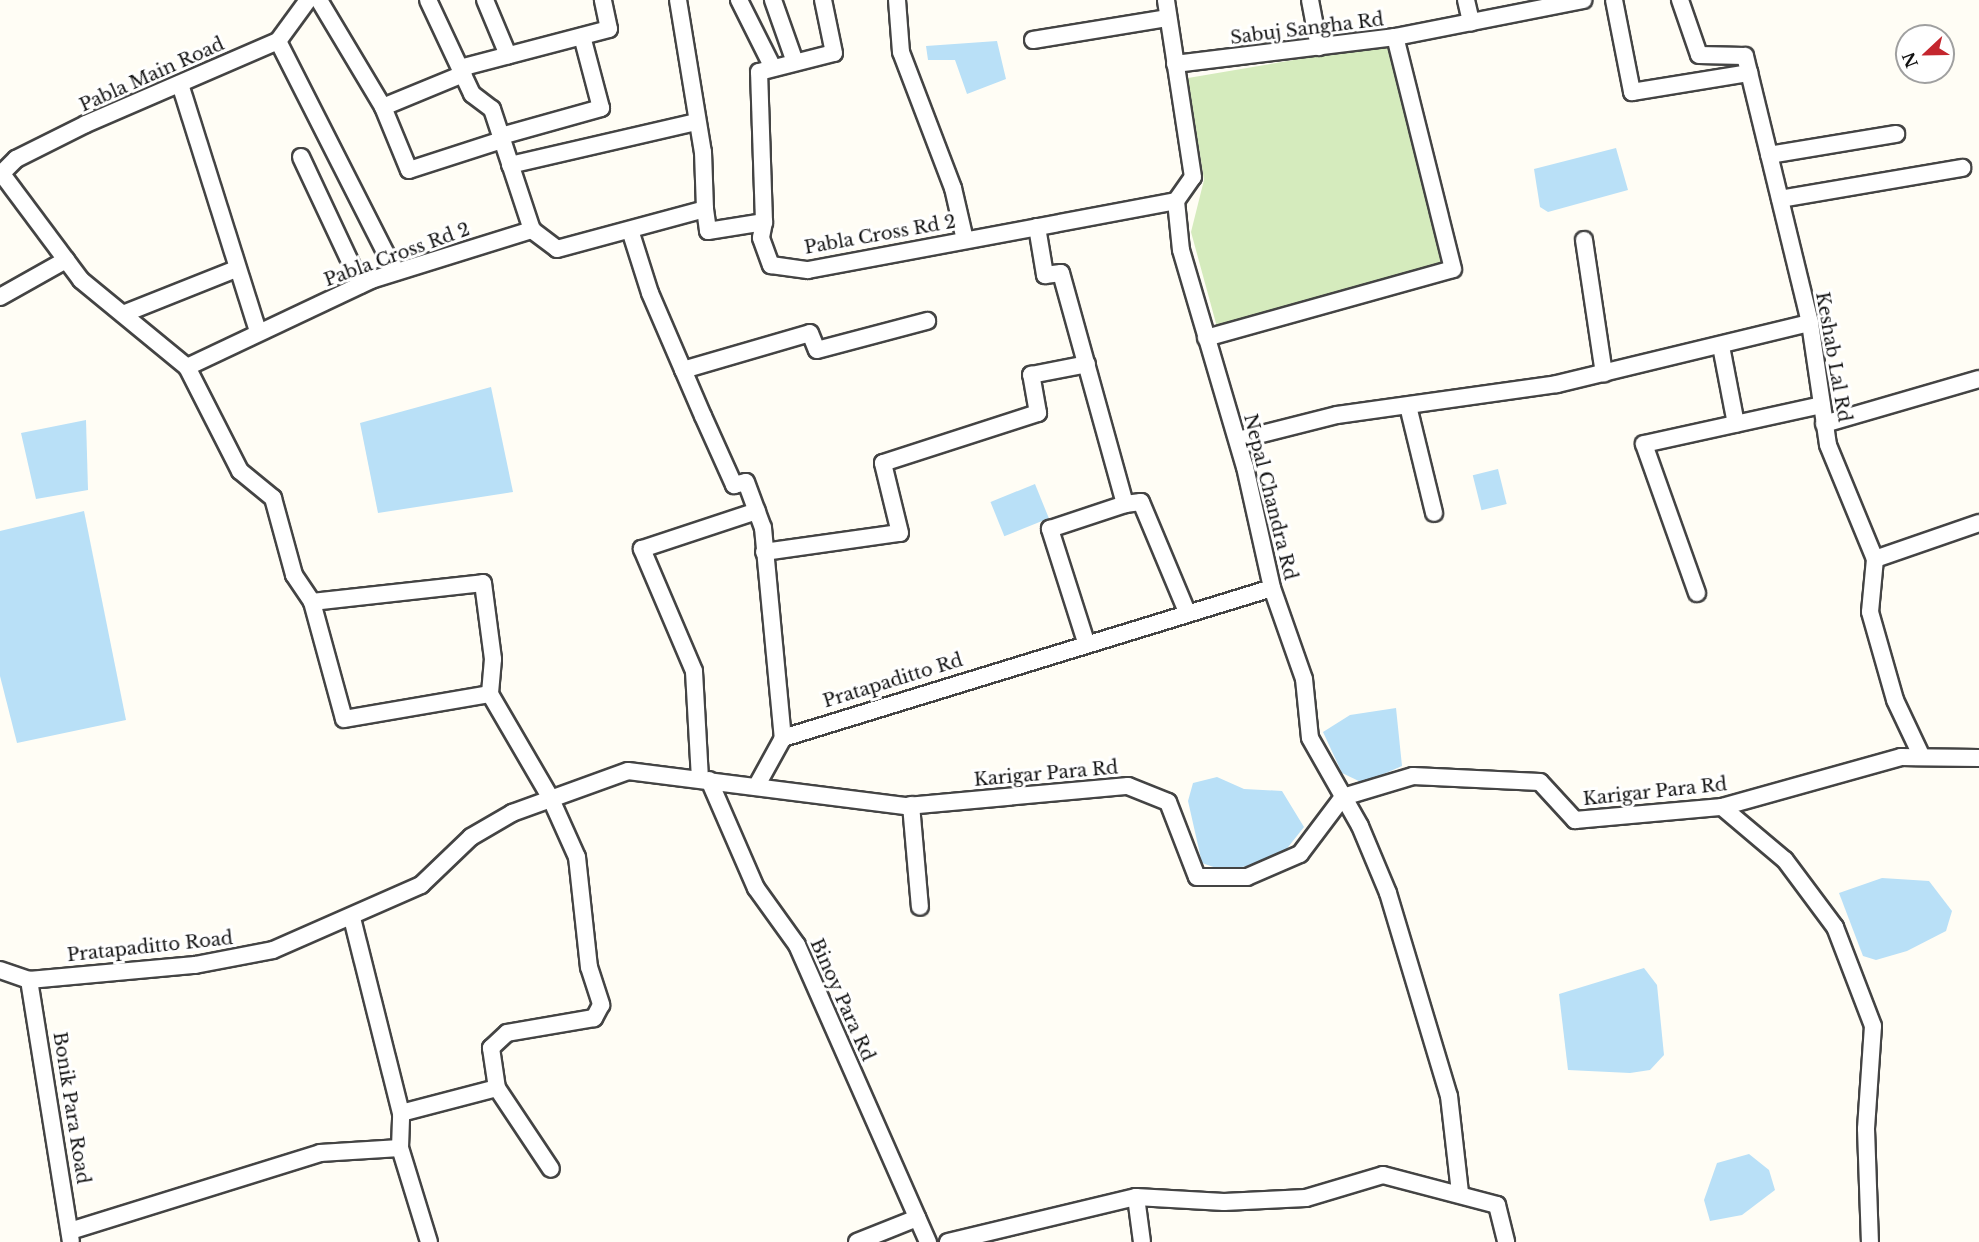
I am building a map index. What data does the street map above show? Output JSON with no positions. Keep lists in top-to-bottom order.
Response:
{
  "streets": {
    "street": [
      "Sabuj Sangha Rd",
      "Pabla Main Road",
      "Pabla Cross Rd 2",
      "Keshab Lal Rd",
      "Nepal Chandra Rd",
      "Pratapaditto Rd",
      "Karigar Para Rd",
      "Pratapaditto Road",
      "Binoy Para Rd",
      "Bonik Para Road"
    ]
  },
  "crossings": [
    ["Pabla Cross Rd 2", "Nepal Chandra Rd"],
    ["Keshab Lal Rd", "Karigar Para Rd"],
    ["Nepal Chandra Rd", "Pratapaditto Rd"],
    ["Nepal Chandra Rd", "Karigar Para Rd"],
    ["Pratapaditto Road", "Bonik Para Road"]
  ],
  "north": "left"
}
